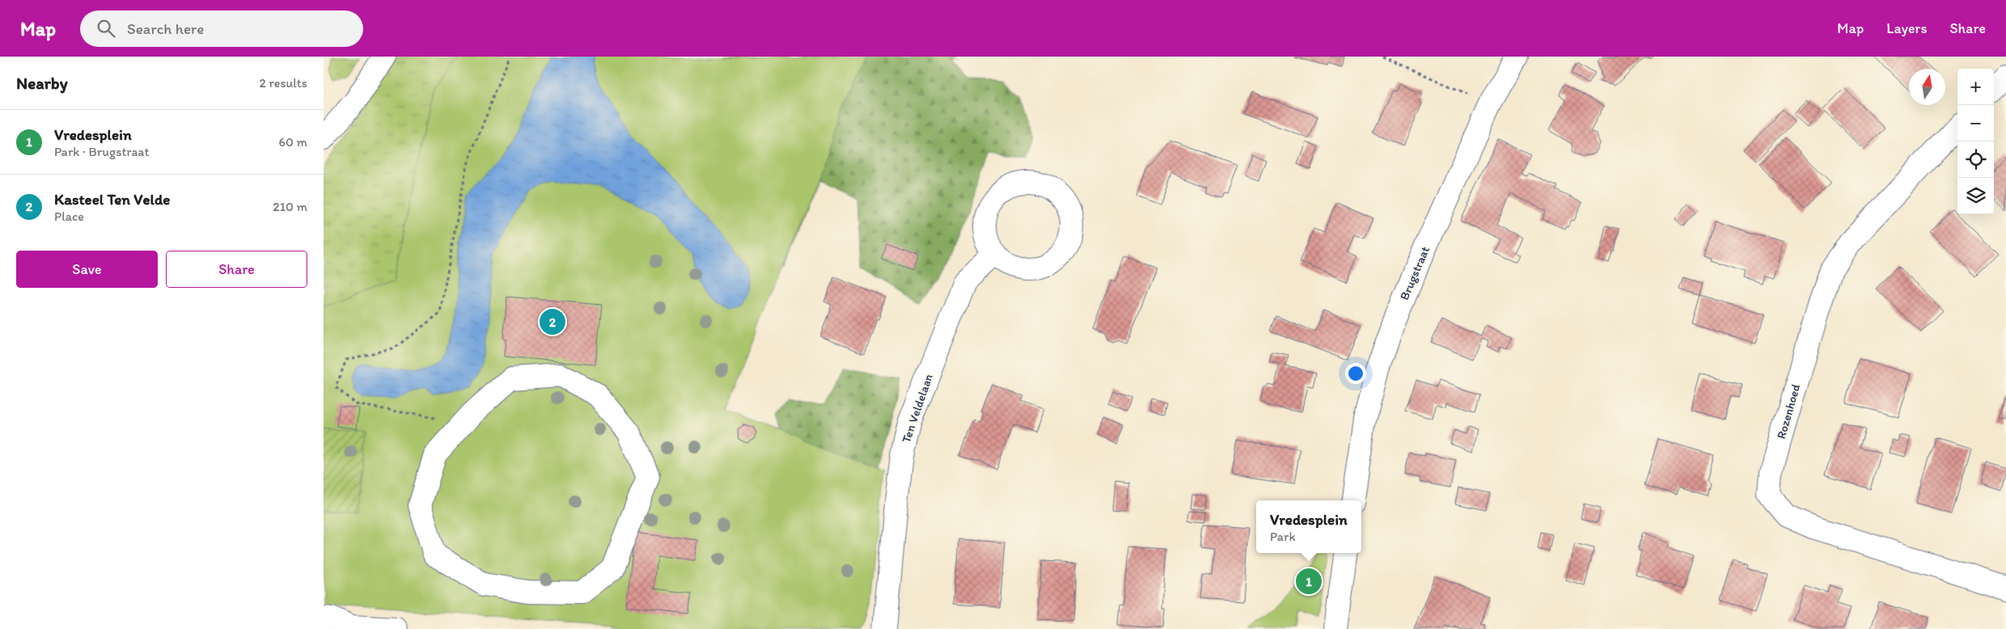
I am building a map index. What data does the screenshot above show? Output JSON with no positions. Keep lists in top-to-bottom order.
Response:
{
  "streets": {
    "street": ["Brugstraat", "Ten Veldelaan", "Rozenhoed"]
  },
  "north": "top",
  "page": {
    "header": "Map",
    "search": "Search here",
    "nav": ["Map", "Layers", "Share"],
    "heading": ["Nearby", "2 results"],
    "map_buttons": ["+", "−"],
    "list": [
      {
        "mark": "1",
        "name": "Vredesplein",
        "note": "Park · Brugstraat",
        "value": "60 m"
      },
      {
        "mark": "2",
        "name": "Kasteel Ten Velde",
        "note": "Place",
        "value": "210 m"
      }
    ],
    "buttons": ["Save", "Share"],
    "pins": ["2", "1"],
    "popup": ["Vredesplein", "Park"]
  }
}
